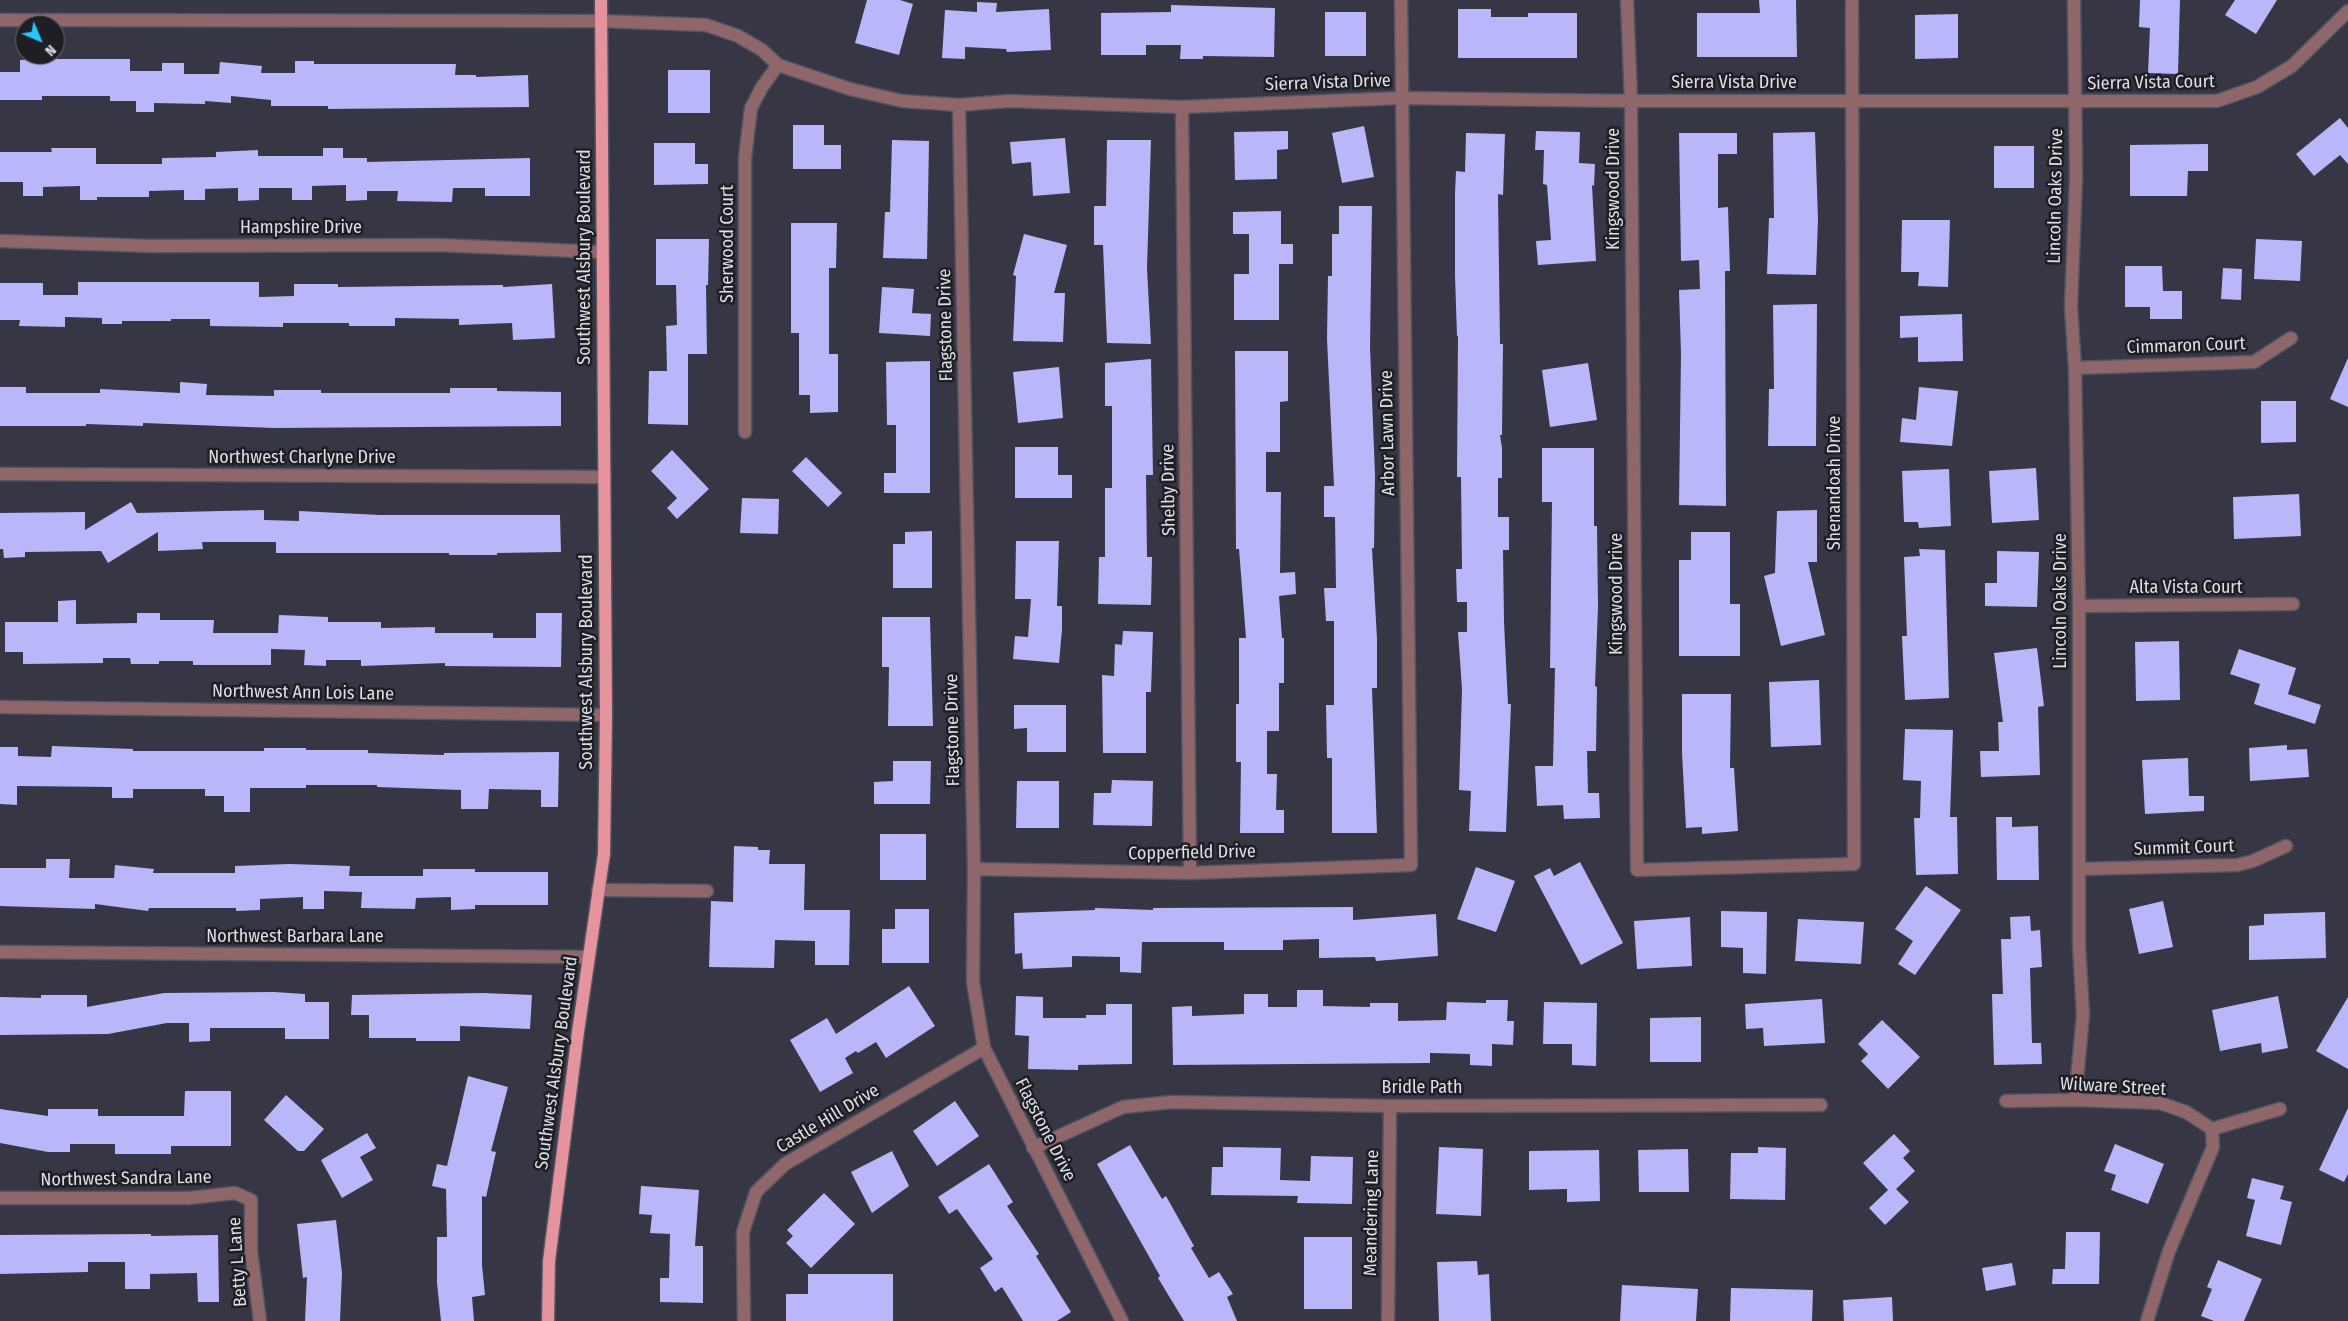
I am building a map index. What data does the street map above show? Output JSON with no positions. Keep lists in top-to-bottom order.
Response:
{
  "streets": {
    "main road": ["Southwest Alsbury Boulevard"],
    "street": [
      "Sierra Vista Drive",
      "Sierra Vista Court",
      "Kingswood Drive",
      "Lincoln Oaks Drive",
      "Hampshire Drive",
      "Sherwood Court",
      "Flagstone Drive",
      "Cimmaron Court",
      "Arbor Lawn Drive",
      "Northwest Charlyne Drive",
      "Shenandoah Drive",
      "Shelby Drive",
      "Alta Vista Court",
      "Northwest Ann Lois Lane",
      "Summit Court",
      "Copperfield Drive",
      "Northwest Barbara Lane",
      "Wilware Street",
      "Bridle Path",
      "Castle Hill Drive",
      "Northwest Sandra Lane",
      "Meandering Lane",
      "Betty L Lane"
    ]
  },
  "crossings": [
    ["Sierra Vista Drive", "Sierra Vista Court"],
    ["Sierra Vista Drive", "Kingswood Drive"],
    ["Sierra Vista Drive", "Lincoln Oaks Drive"],
    ["Sierra Vista Drive", "Sherwood Court"],
    ["Sierra Vista Drive", "Southwest Alsbury Boulevard"],
    ["Sierra Vista Drive", "Flagstone Drive"],
    ["Sierra Vista Drive", "Arbor Lawn Drive"],
    ["Sierra Vista Drive", "Shenandoah Drive"],
    ["Sierra Vista Drive", "Shelby Drive"],
    ["Sierra Vista Court", "Lincoln Oaks Drive"],
    ["Kingswood Drive", "Shenandoah Drive"],
    ["Lincoln Oaks Drive", "Cimmaron Court"],
    ["Lincoln Oaks Drive", "Alta Vista Court"],
    ["Lincoln Oaks Drive", "Summit Court"],
    ["Lincoln Oaks Drive", "Wilware Street"],
    ["Hampshire Drive", "Southwest Alsbury Boulevard"],
    ["Southwest Alsbury Boulevard", "Northwest Charlyne Drive"],
    ["Southwest Alsbury Boulevard", "Northwest Ann Lois Lane"],
    ["Southwest Alsbury Boulevard", "Northwest Barbara Lane"],
    ["Flagstone Drive", "Copperfield Drive"],
    ["Flagstone Drive", "Bridle Path"],
    ["Flagstone Drive", "Castle Hill Drive"],
    ["Arbor Lawn Drive", "Copperfield Drive"],
    ["Shelby Drive", "Copperfield Drive"],
    ["Bridle Path", "Meandering Lane"],
    ["Northwest Sandra Lane", "Betty L Lane"]
  ],
  "north": "bottom right"
}
